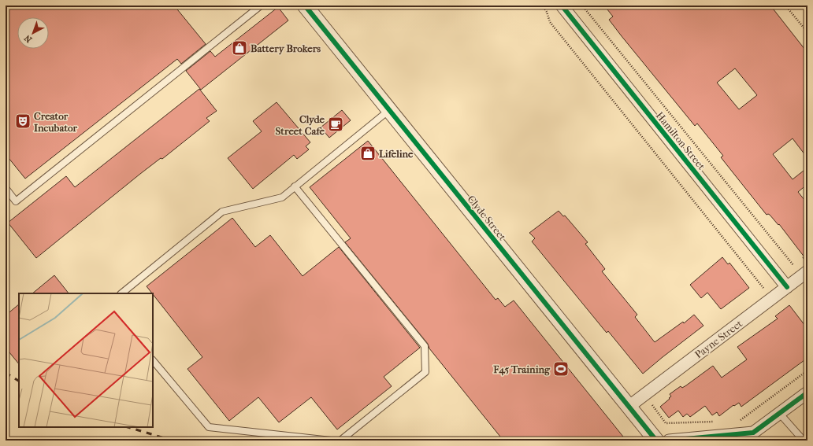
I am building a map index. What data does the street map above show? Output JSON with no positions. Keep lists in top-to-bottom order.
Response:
{
  "streets": {
    "street": ["Hamilton Street", "Clyde Street", "Payne Street"]
  },
  "crossings": [
    ["Hamilton Street", "Payne Street"],
    ["Clyde Street", "Payne Street"]
  ],
  "places": {
    "shop": ["Battery Brokers", "Lifeline"],
    "theatre": ["Creator Incubator"],
    "cafe": ["Clyde Street Cafe"],
    "sports": ["F45 Training"]
  },
  "north": "bottom left"
}
